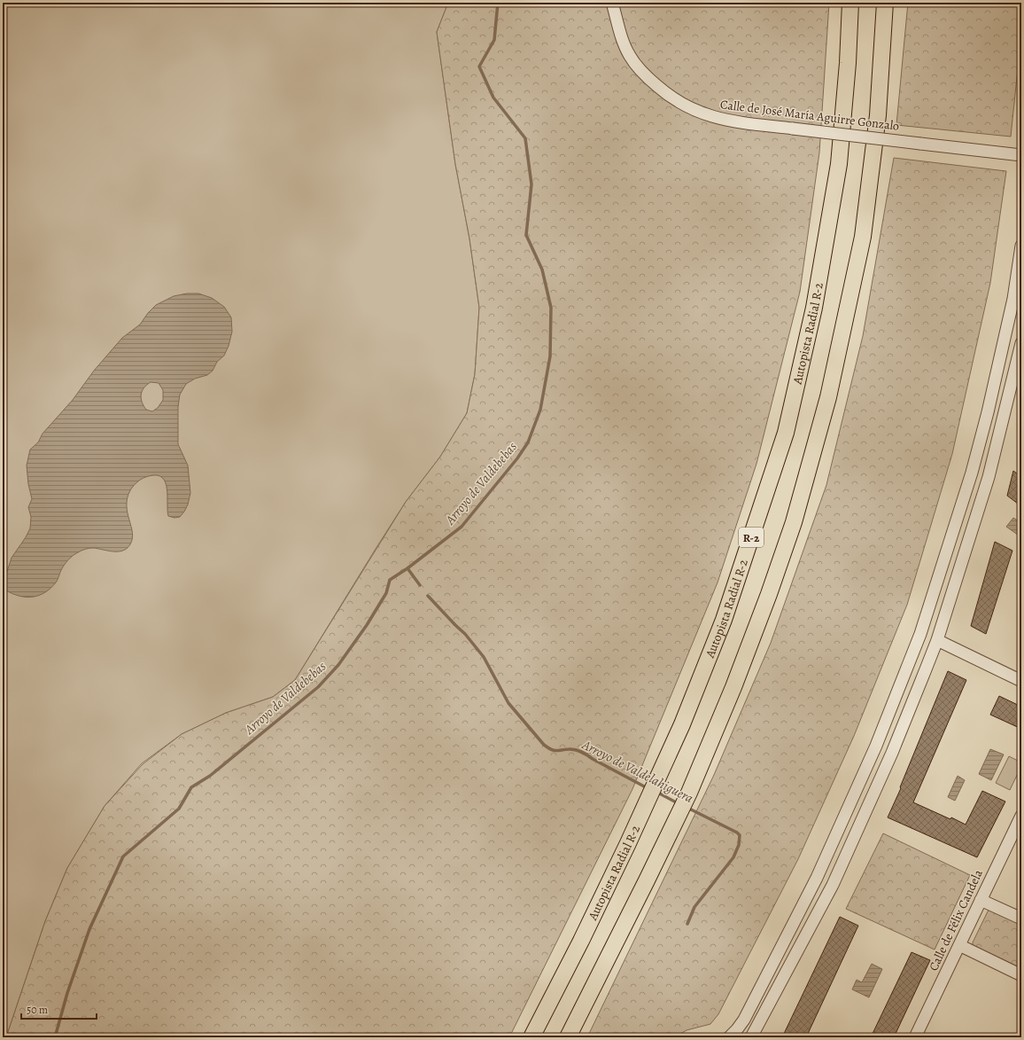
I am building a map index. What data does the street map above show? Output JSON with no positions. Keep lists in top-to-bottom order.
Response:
{
  "streets": {
    "highway": ["Autopista Radial R-2", "R-2"],
    "street": ["Calle de José María Aguirre Gonzalo", "Calle de Félix Candela"]
  },
  "water": ["Arroyo de Valdebebas", "Arroyo de Valdelahiguera"],
  "scale_bar": "50 m"
}
